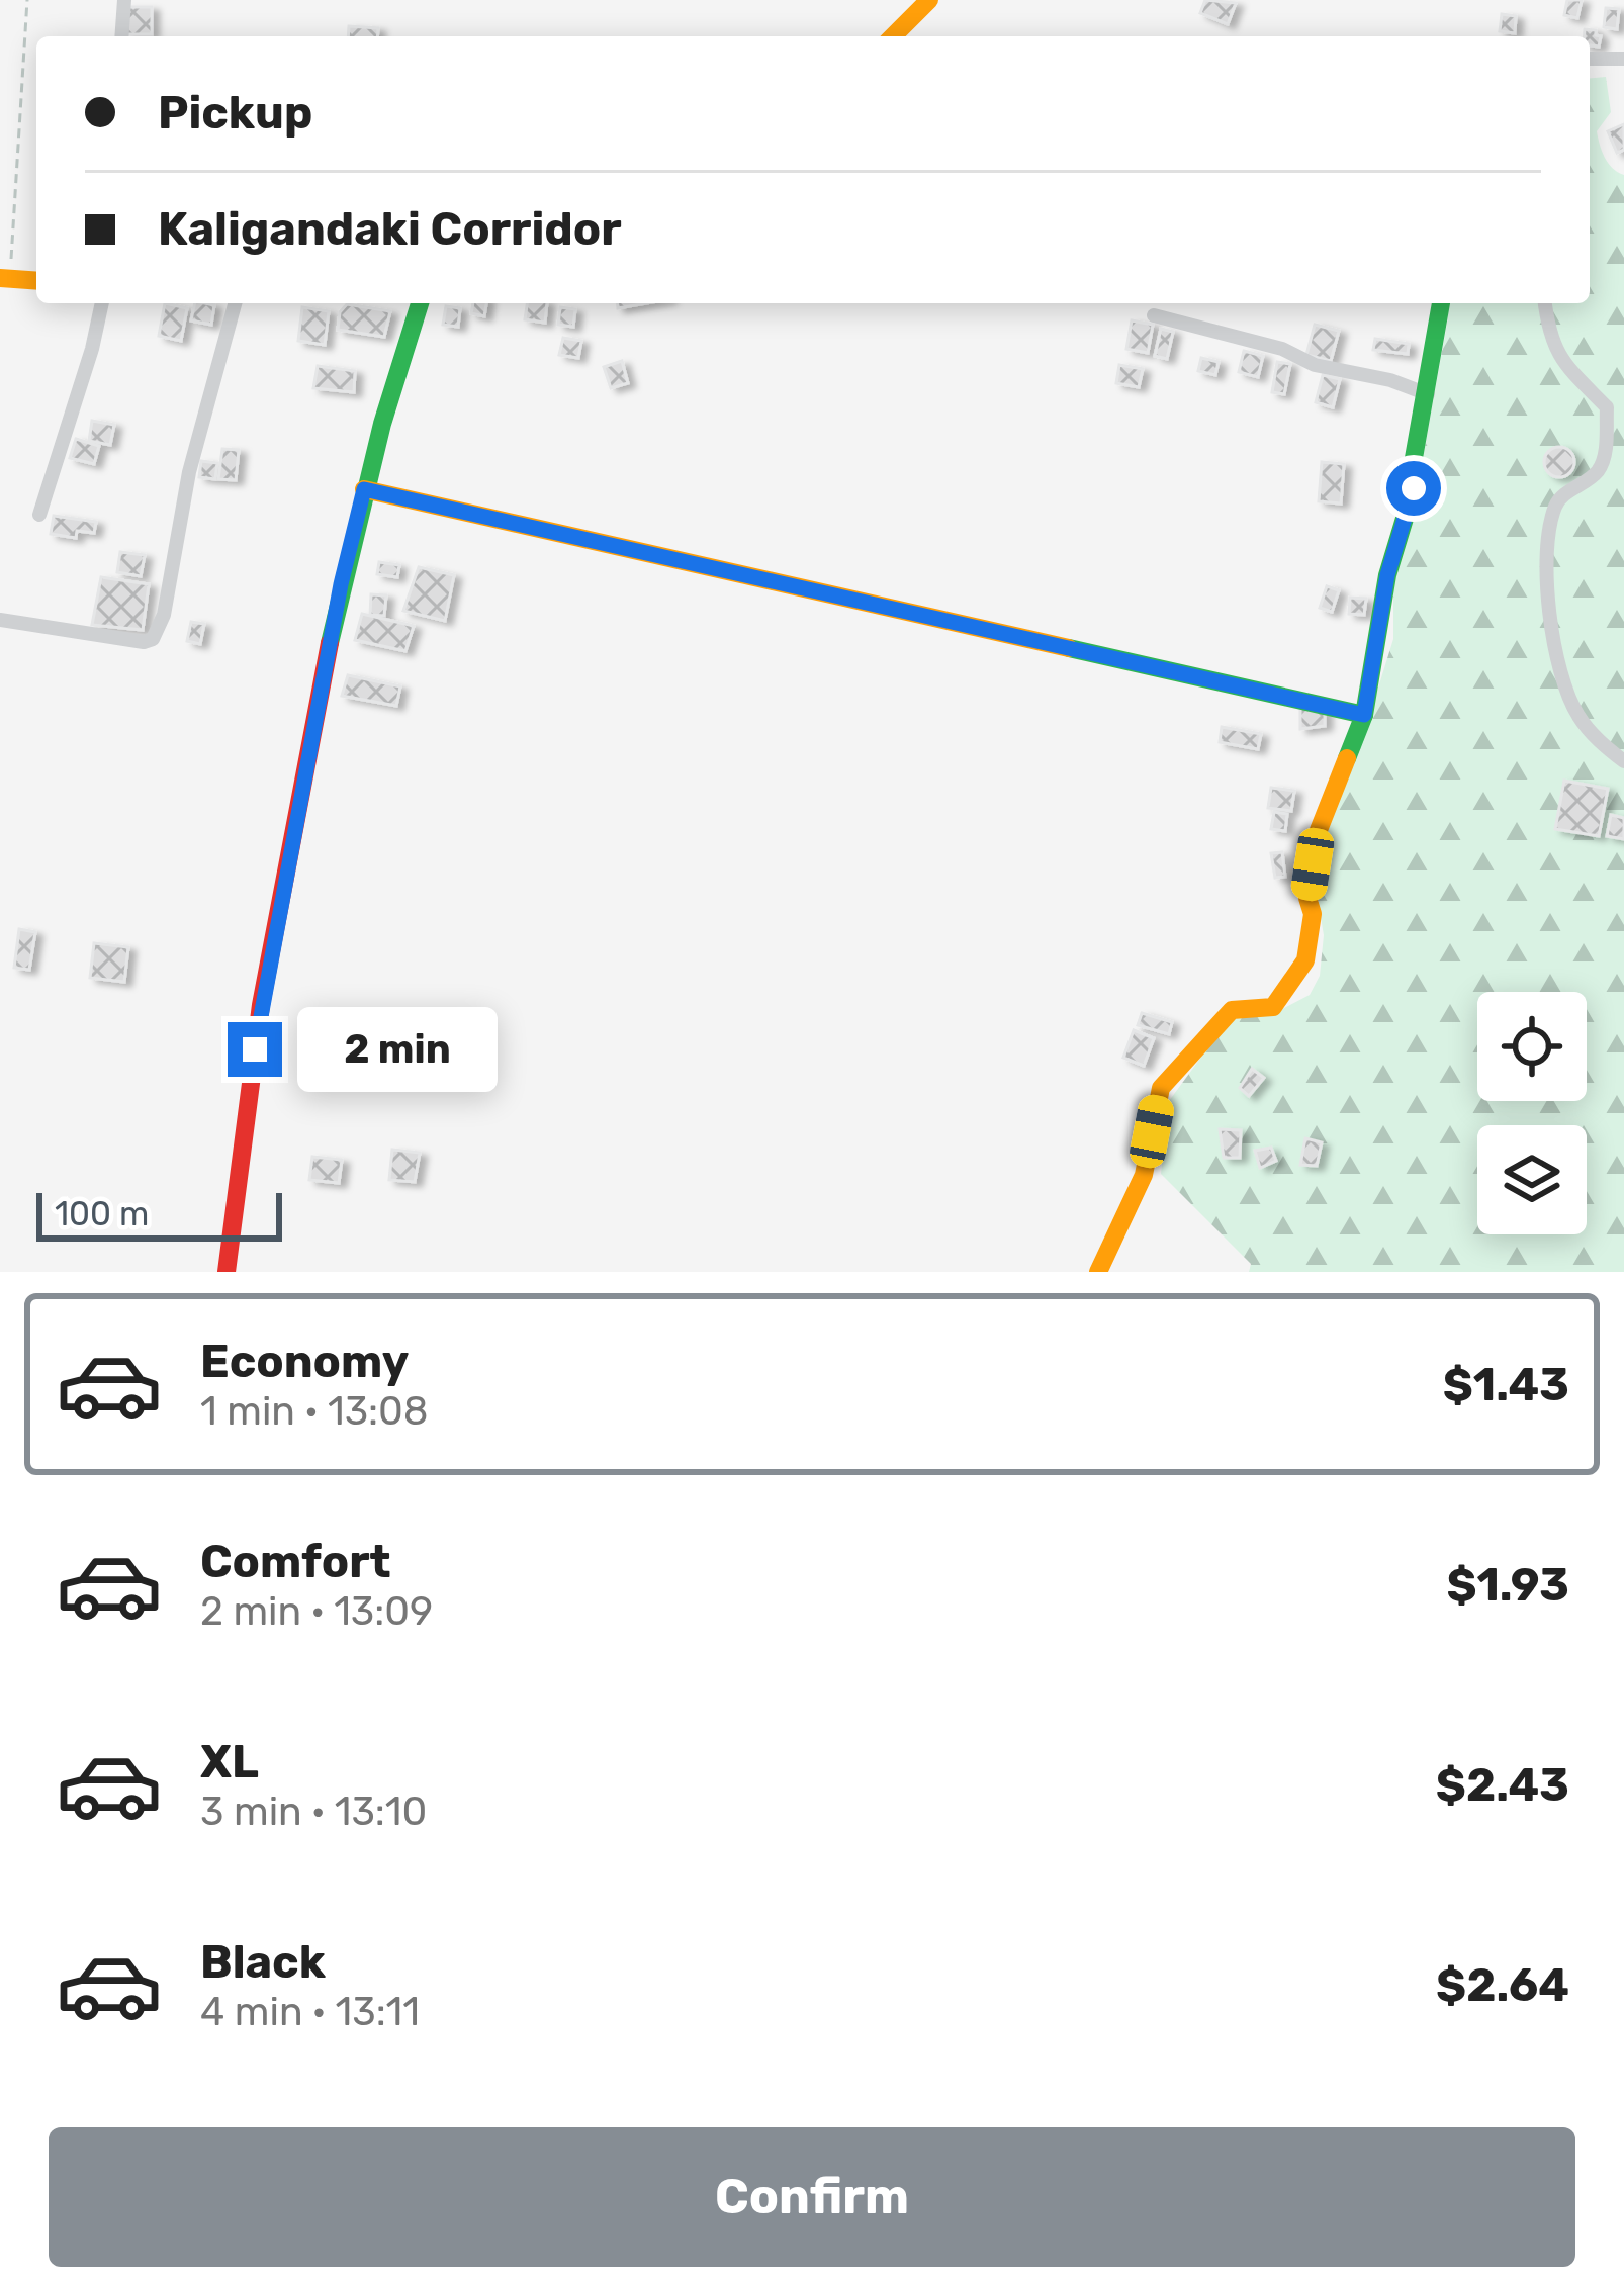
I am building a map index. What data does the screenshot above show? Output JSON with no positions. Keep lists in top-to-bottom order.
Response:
{
  "scale_bar": "100 m",
  "page": {
    "banner": ["Pickup", "Kaligandaki Corridor"],
    "bubble": "2 min",
    "scale": "100 m",
    "list": [
      {
        "name": "Economy",
        "note": "1 min · 13:08",
        "value": "$1.43"
      },
      {
        "name": "Comfort",
        "note": "2 min · 13:09",
        "value": "$1.93"
      },
      {
        "name": "XL",
        "note": "3 min · 13:10",
        "value": "$2.43"
      },
      {
        "name": "Black",
        "note": "4 min · 13:11",
        "value": "$2.64"
      }
    ],
    "buttons": "Confirm"
  }
}
